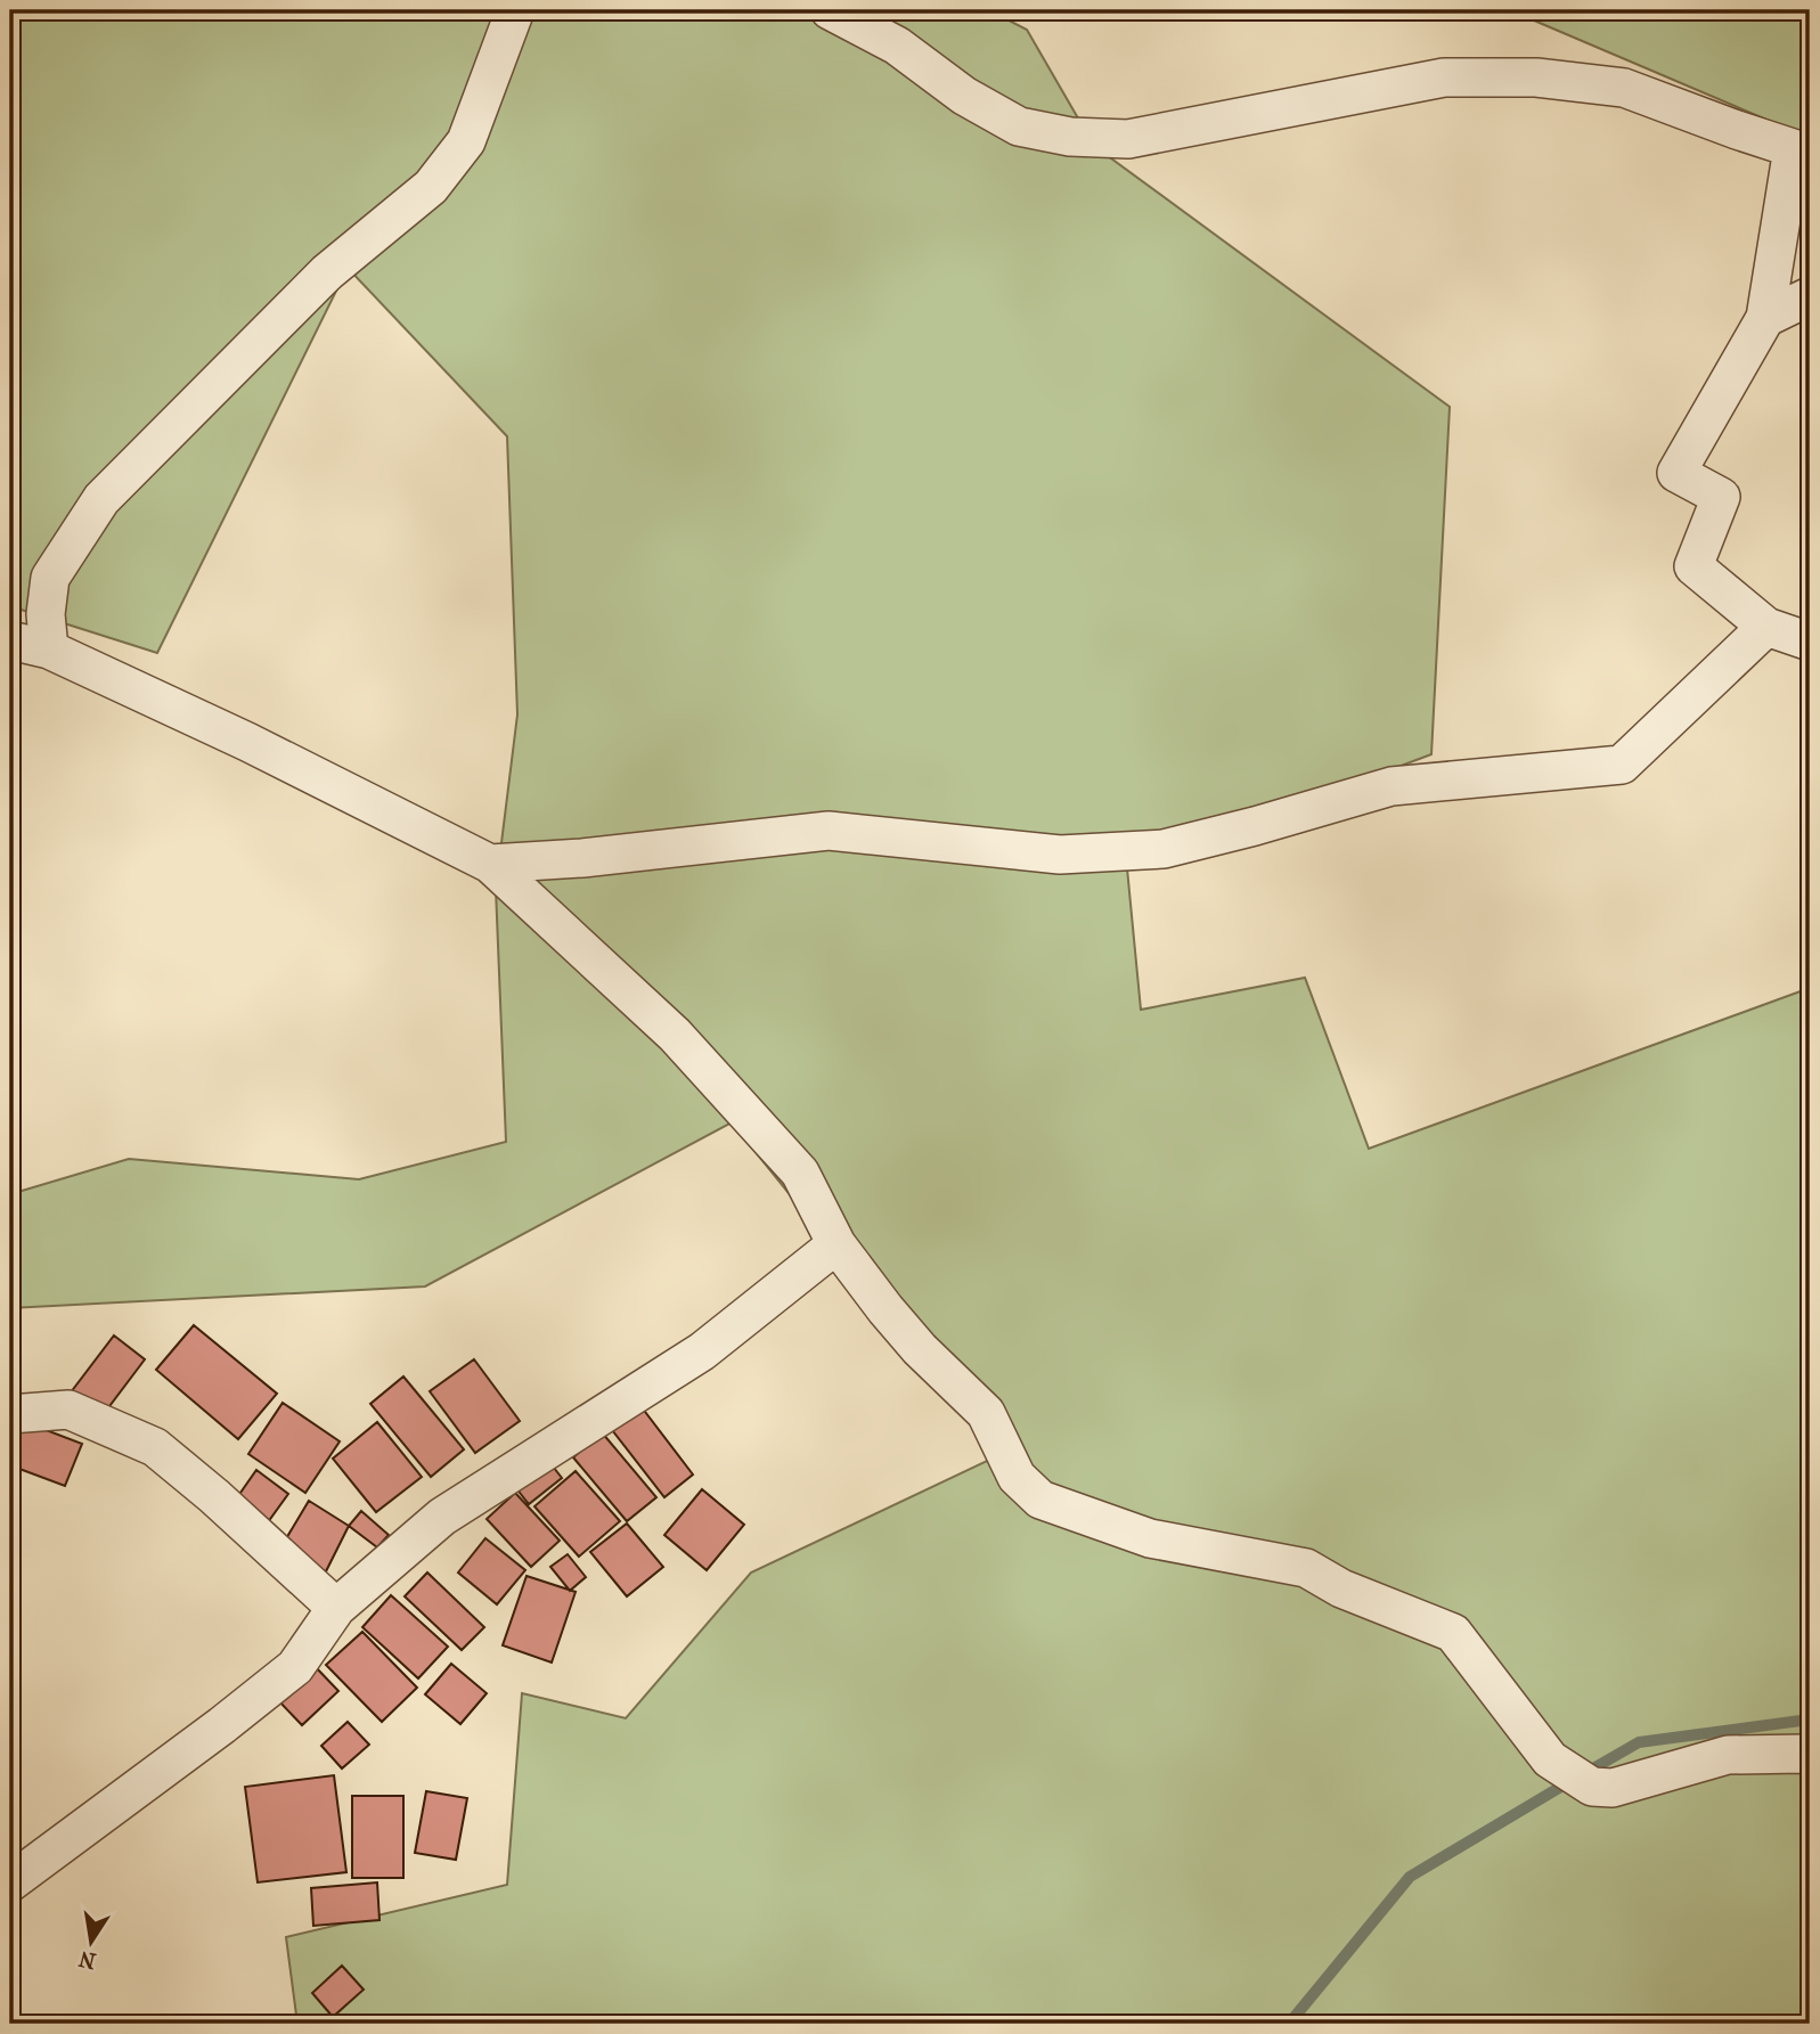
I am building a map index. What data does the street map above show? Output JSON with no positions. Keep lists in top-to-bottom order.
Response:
{
  "north": "bottom"
}
